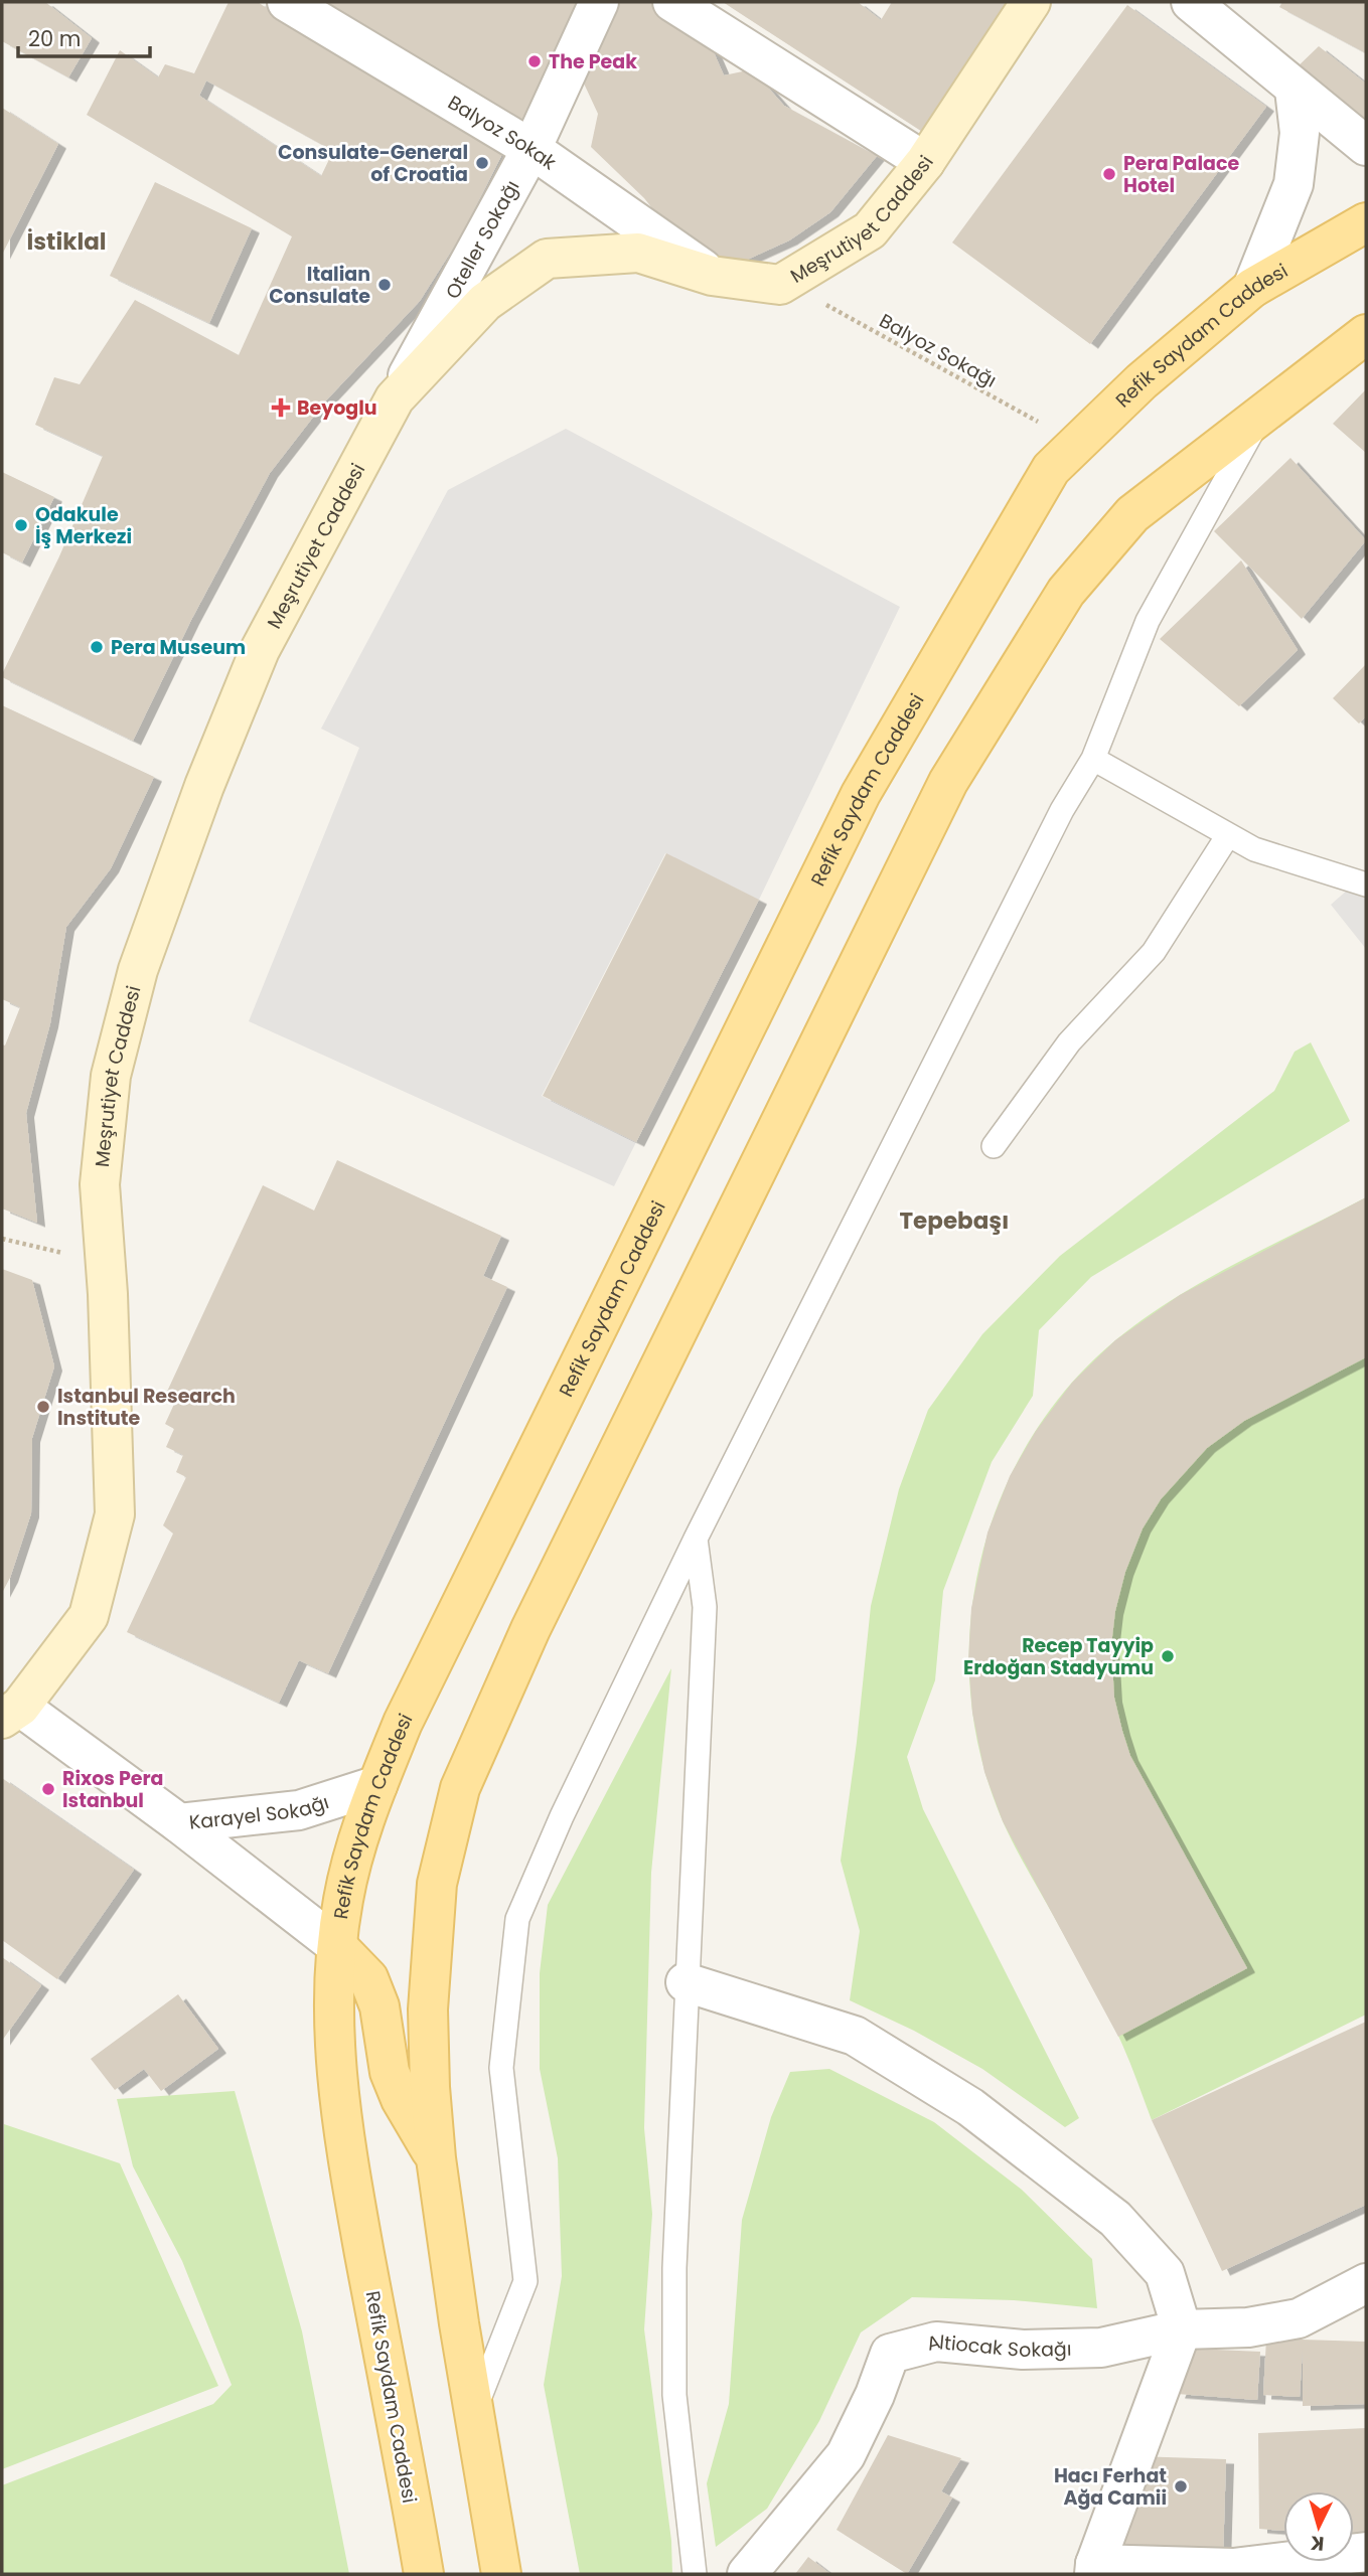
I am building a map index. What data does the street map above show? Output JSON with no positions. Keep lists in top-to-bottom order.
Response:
{
  "streets": {
    "main road": ["Refik Saydam Caddesi"],
    "street": [
      "Balyoz Sokak",
      "Meşrutiyet Caddesi",
      "Oteller Sokağı",
      "Karayel Sokağı",
      "Altiocak Sokağı"
    ],
    "path": ["Balyoz Sokağı"]
  },
  "crossings": [
    ["Balyoz Sokak", "Meşrutiyet Caddesi"],
    ["Balyoz Sokak", "Oteller Sokağı"],
    ["Meşrutiyet Caddesi", "Oteller Sokağı"],
    ["Meşrutiyet Caddesi", "Balyoz Sokağı"],
    ["Meşrutiyet Caddesi", "Karayel Sokağı"],
    ["Refik Saydam Caddesi", "Balyoz Sokağı"],
    ["Refik Saydam Caddesi", "Karayel Sokağı"]
  ],
  "districts": ["İstiklal", "Tepebaşı"],
  "places": {
    "other": [
      "The Peak",
      "Consulate-General of Croatia",
      "Pera Palace Hotel",
      "Italian Consulate",
      "Odakule İş Merkezi",
      "Pera Museum",
      "Istanbul Research Institute",
      "Recep Tayyip Erdoğan Stadyumu",
      "Rixos Pera Istanbul",
      "Hacı Ferhat Ağa Camii"
    ],
    "health": ["Beyoglu"]
  },
  "scale_bar": "20 m",
  "north": "bottom"
}
